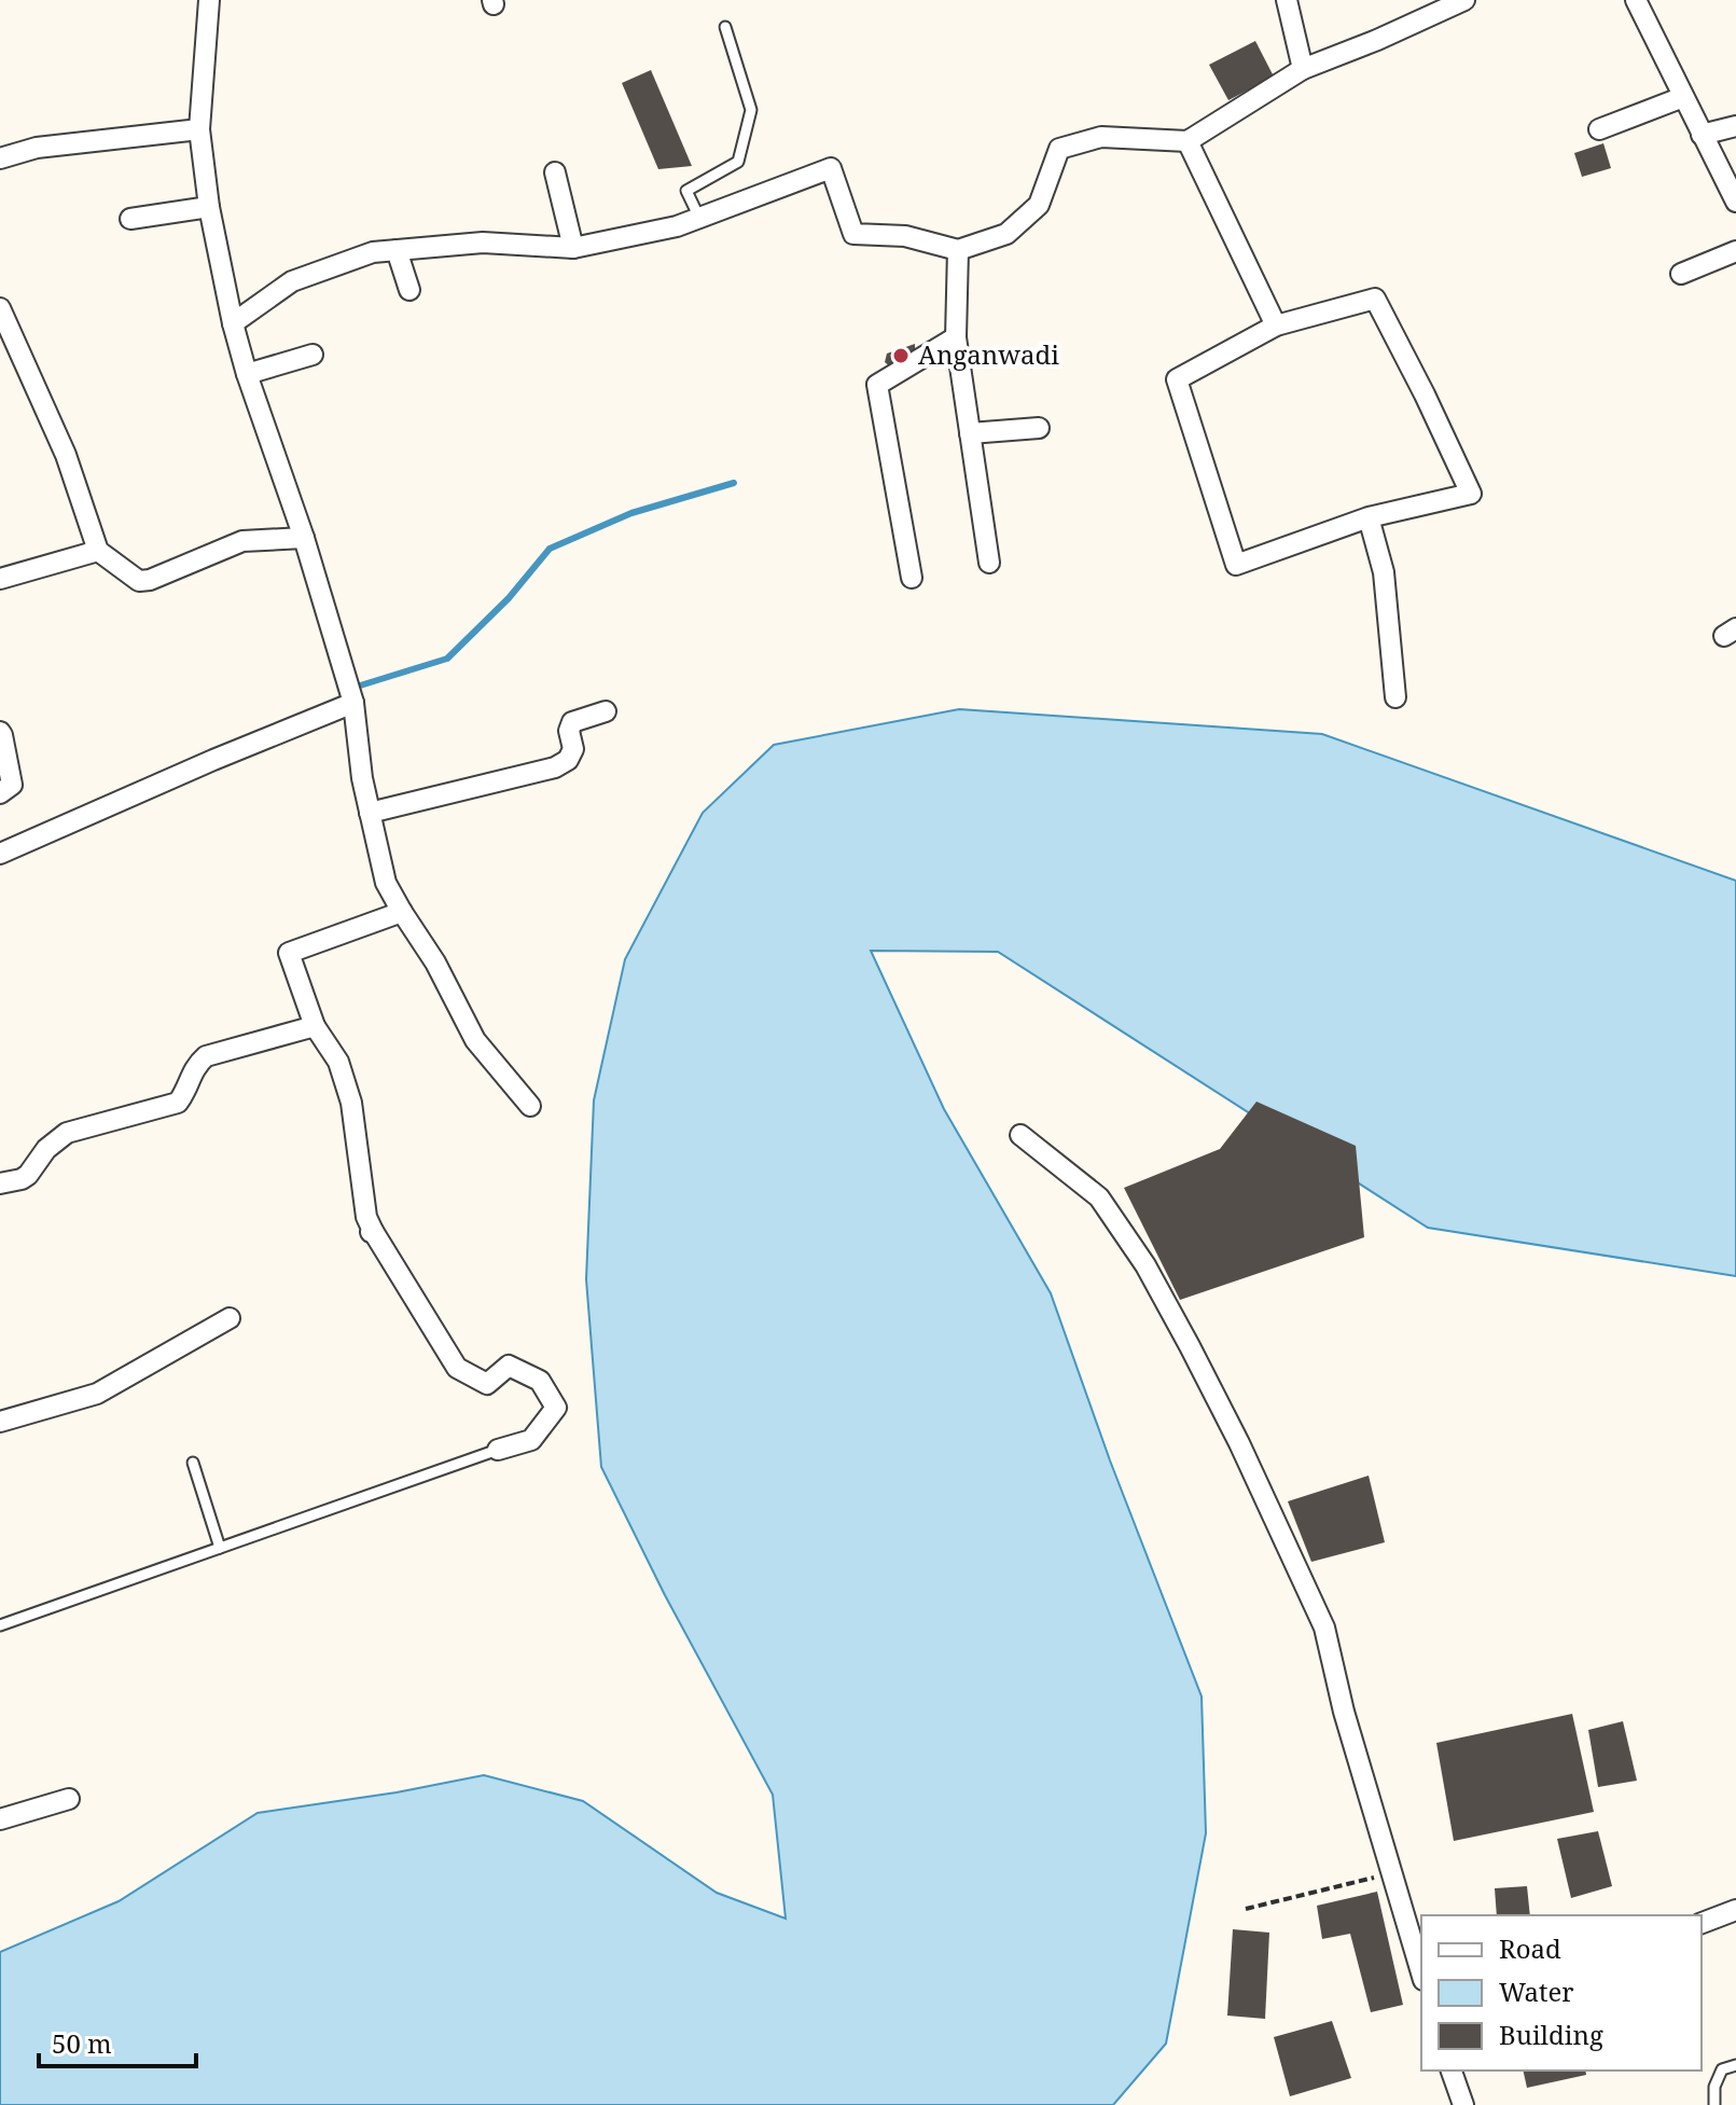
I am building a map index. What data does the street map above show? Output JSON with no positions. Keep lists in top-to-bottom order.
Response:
{
  "places": ["Anganwadi"],
  "legend": ["Road", "Water", "Building"],
  "scale_bar": "50 m"
}
